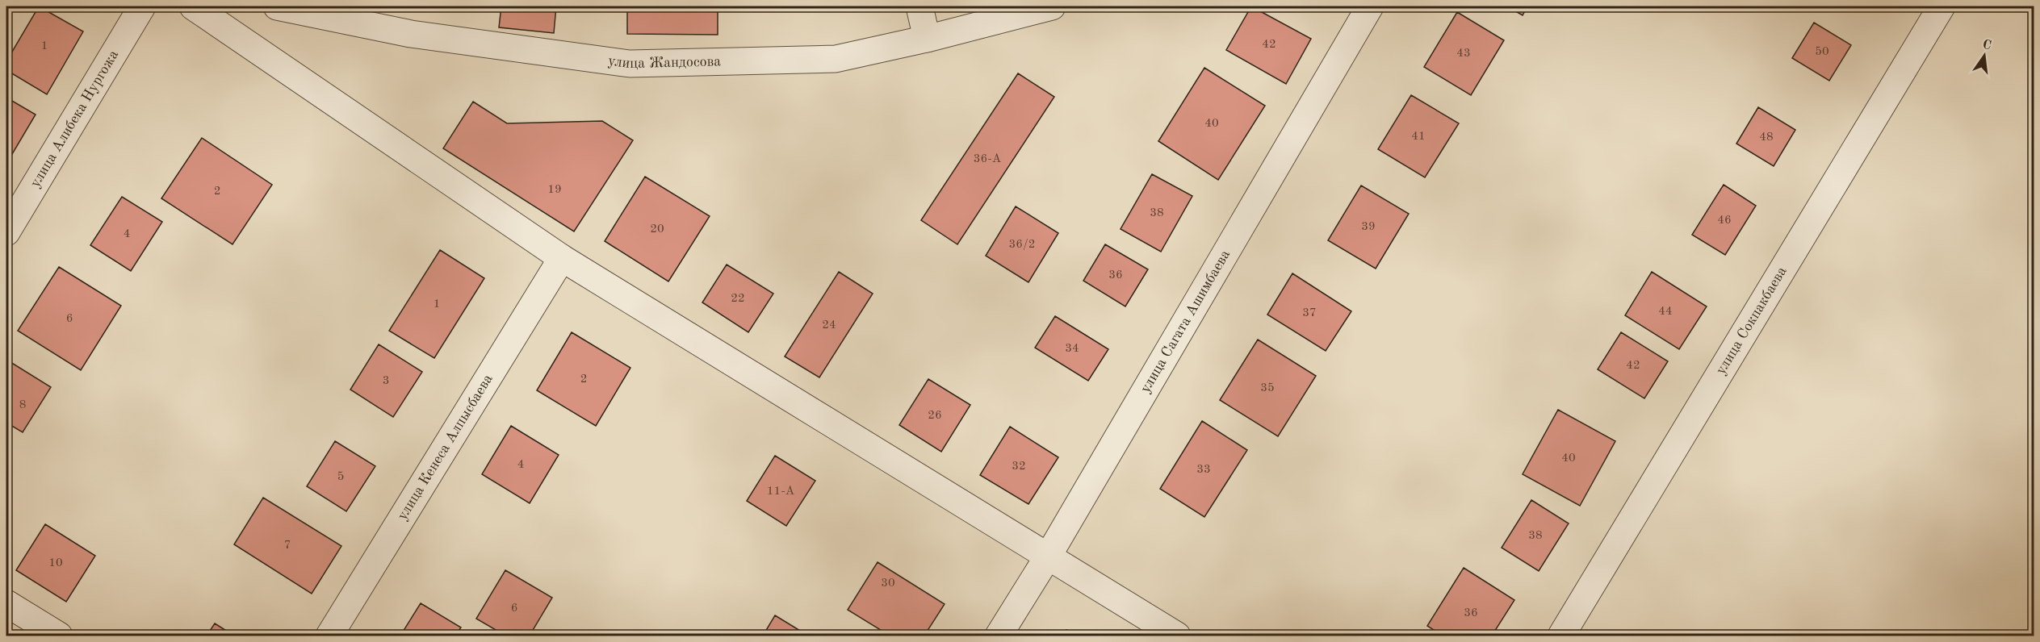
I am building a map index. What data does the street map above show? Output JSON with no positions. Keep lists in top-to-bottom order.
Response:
{
  "streets": {
    "street": [
      "улица Жандосова",
      "улица Алибека Нургожа",
      "улица Сокпакбаева",
      "улица Сагата Ашимбаева",
      "улица Кенеса Алпысбаева"
    ]
  },
  "house_numbers": [
    "42",
    "1",
    "50",
    "43",
    "40",
    "41",
    "48",
    "36-А",
    "19",
    "2",
    "38",
    "46",
    "39",
    "20",
    "4",
    "36/2",
    "36",
    "22",
    "1",
    "44",
    "37",
    "6",
    "24",
    "34",
    "42",
    "2",
    "3",
    "35",
    "8",
    "26",
    "40",
    "4",
    "32",
    "33",
    "5",
    "11-А",
    "38",
    "7",
    "10",
    "30",
    "6",
    "36"
  ],
  "north": "top"
}
